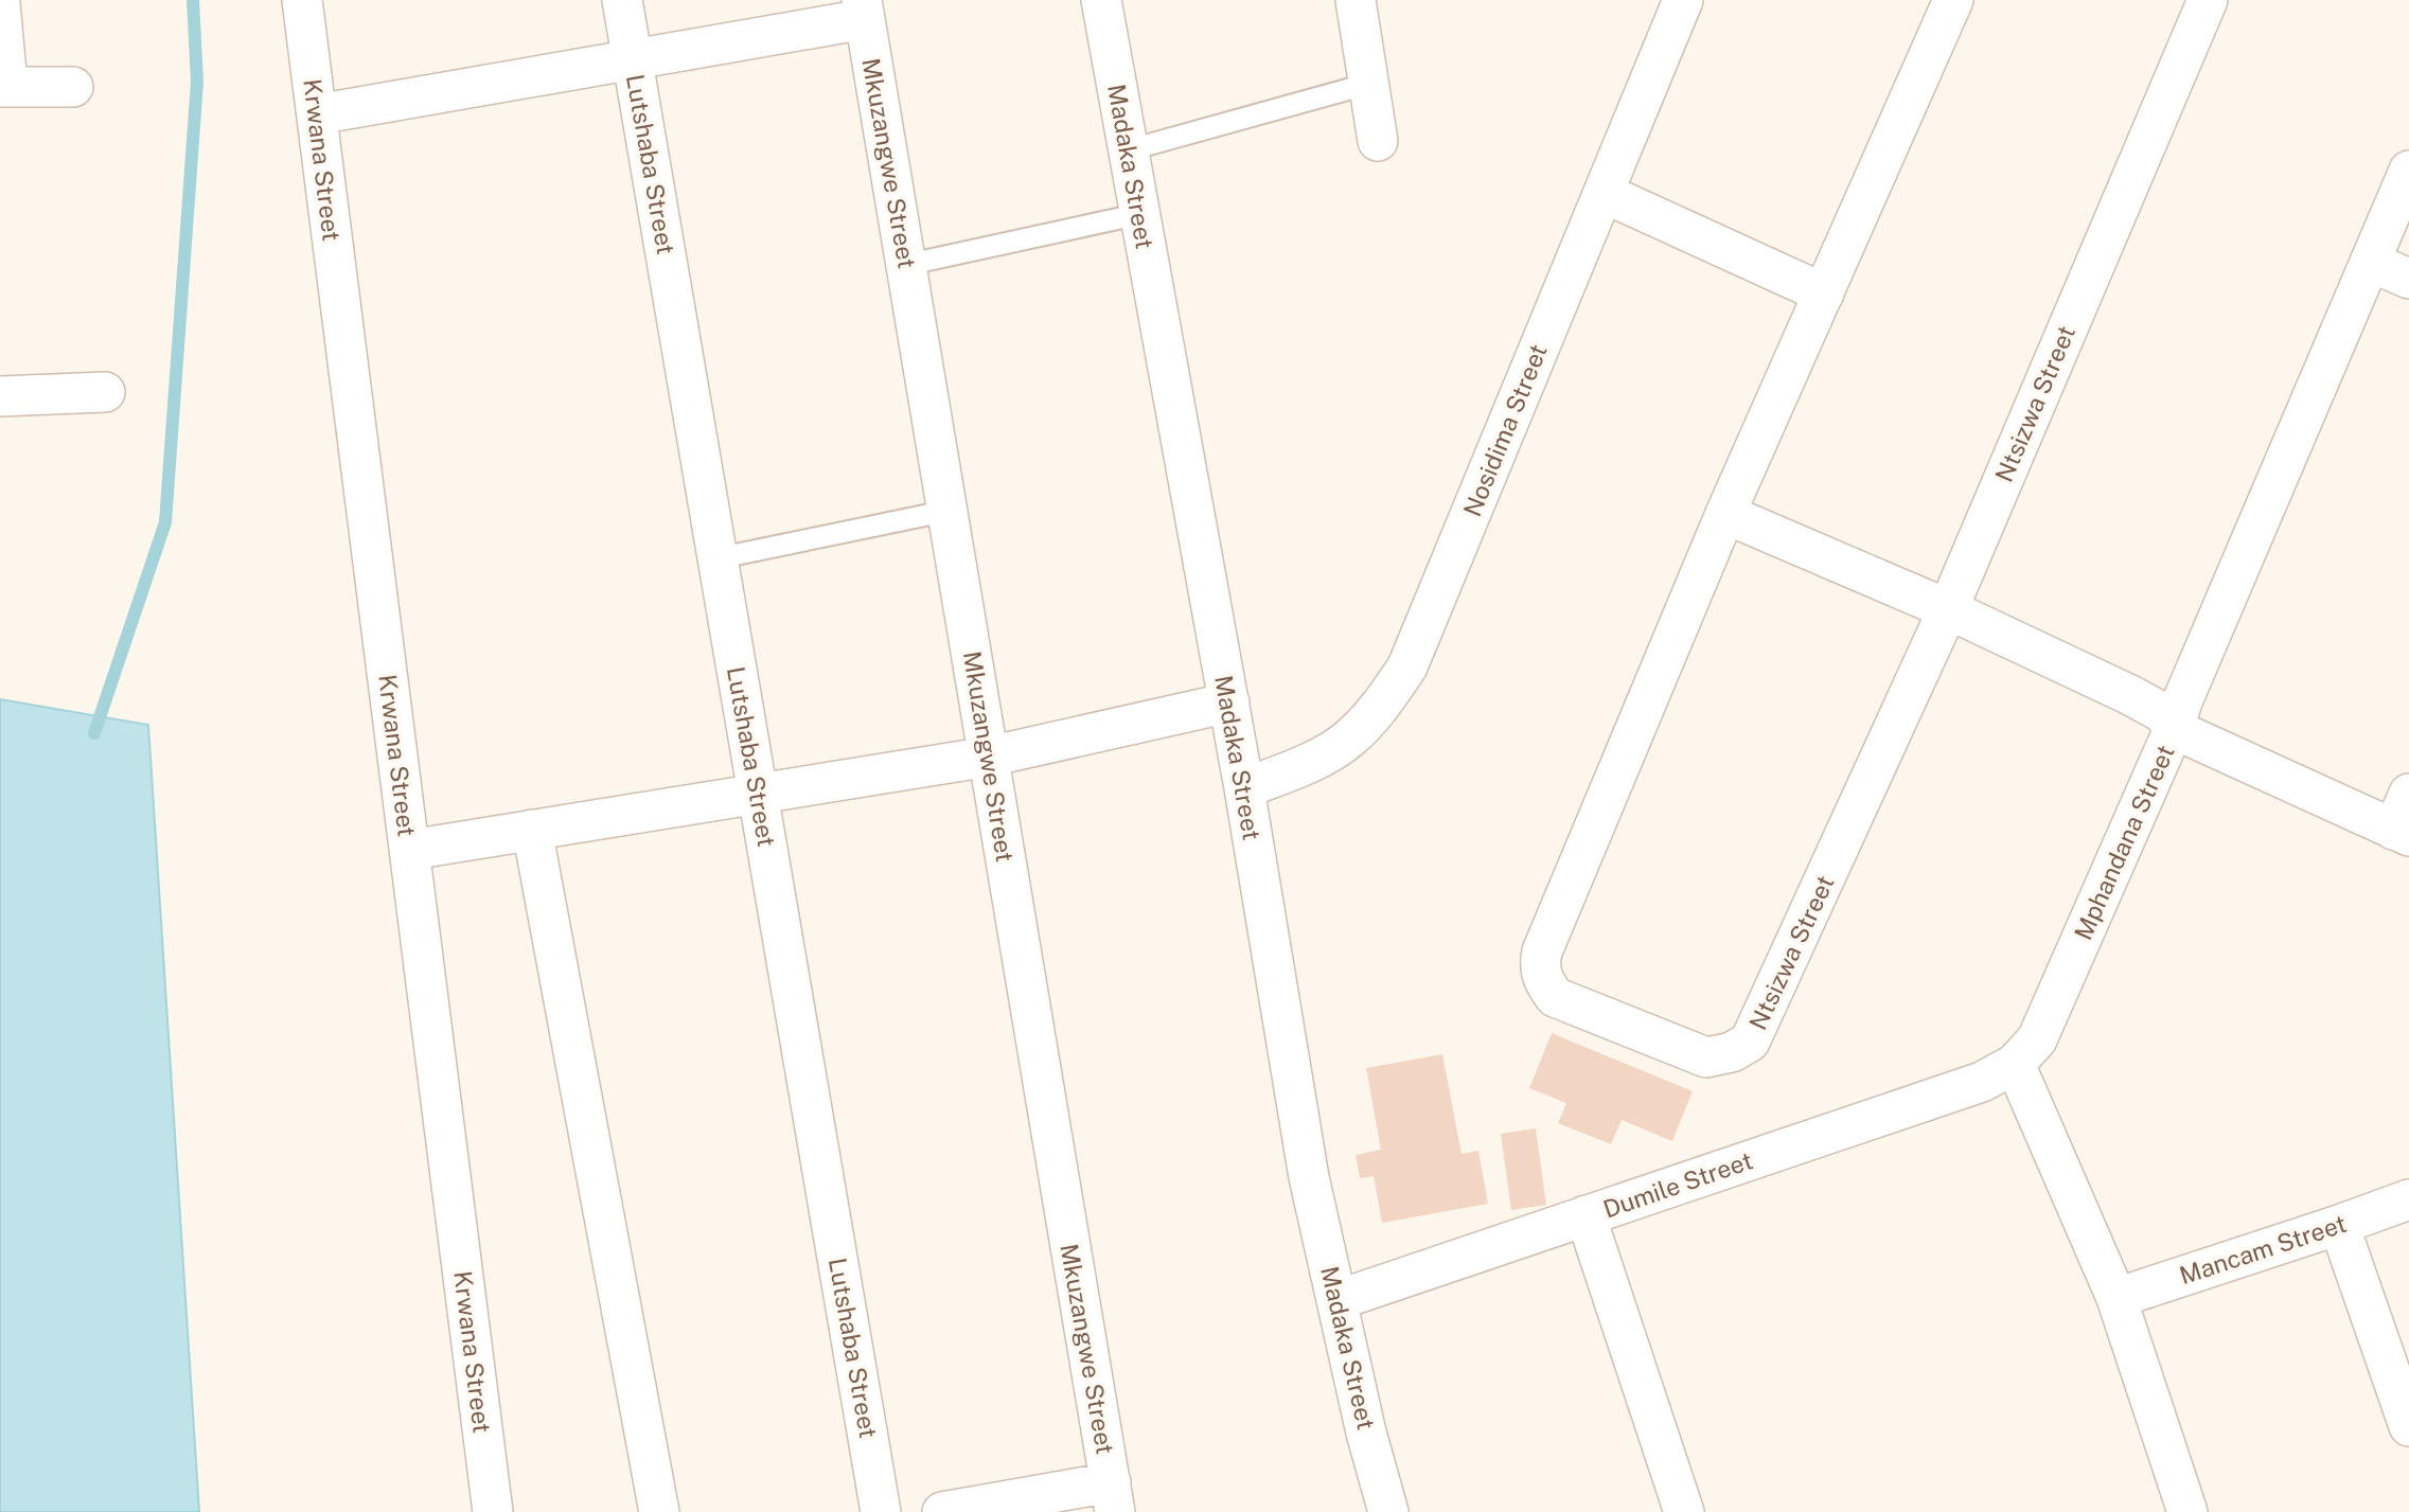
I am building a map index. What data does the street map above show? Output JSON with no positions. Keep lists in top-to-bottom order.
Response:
{
  "streets": {
    "street": [
      "Krwana Street",
      "Mkuzangwe Street",
      "Lutshaba Street",
      "Madaka Street",
      "Ntsizwa Street",
      "Nosidima Street",
      "Mphandana Street",
      "Dumile Street",
      "Mancam Street"
    ]
  },
  "crossings": [
    ["Madaka Street", "Nosidima Street"],
    ["Madaka Street", "Dumile Street"],
    ["Mphandana Street", "Dumile Street"]
  ]
}
